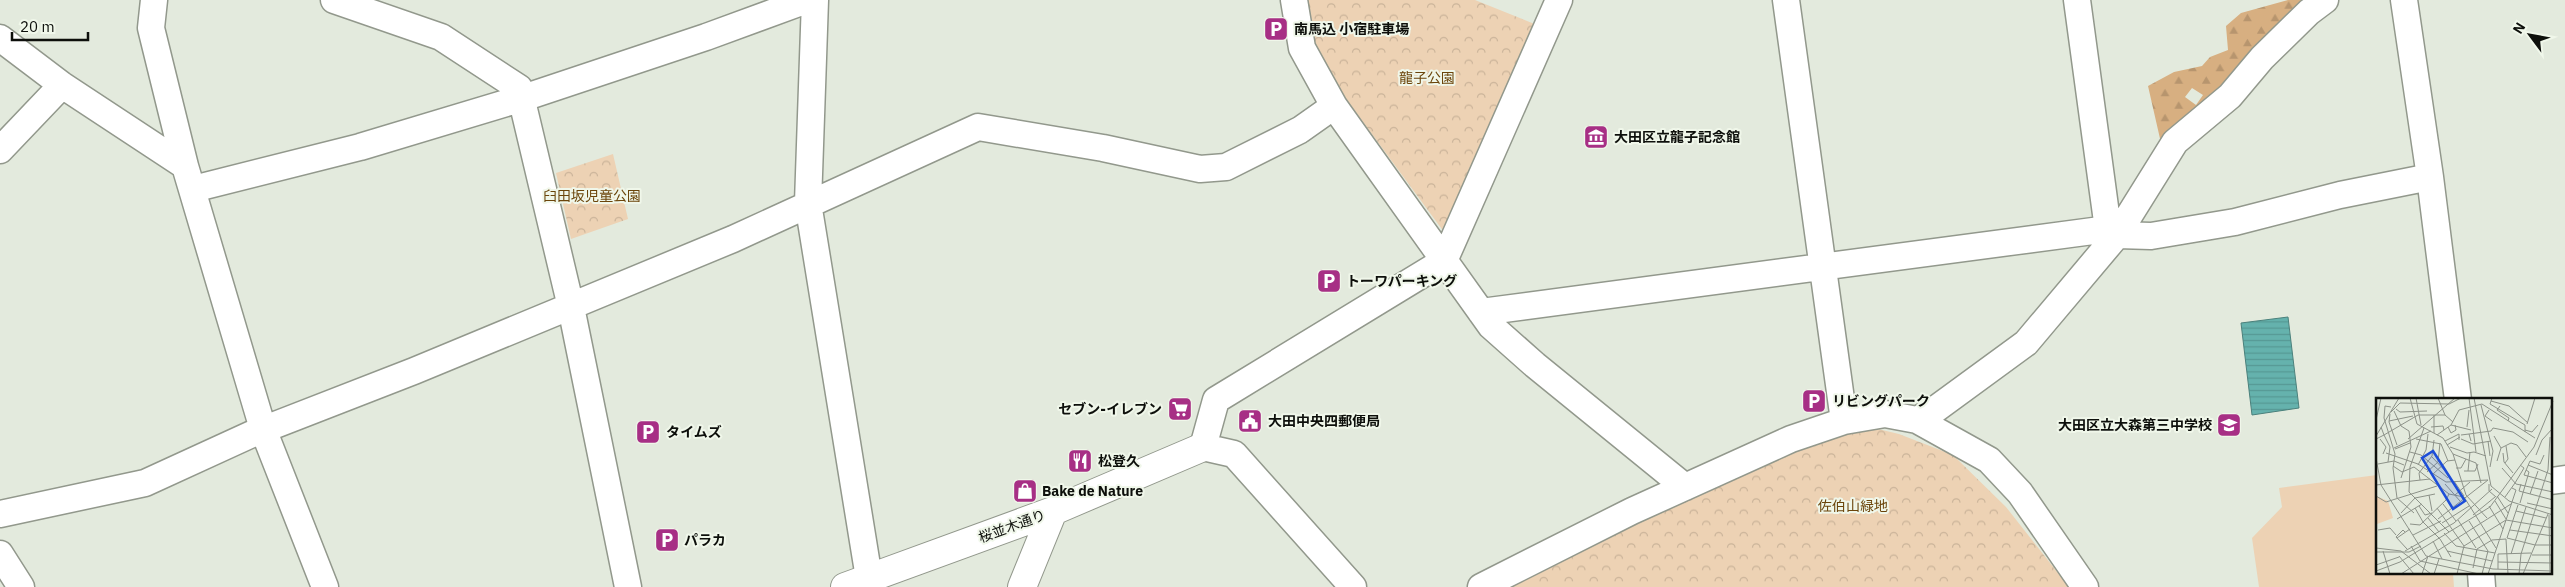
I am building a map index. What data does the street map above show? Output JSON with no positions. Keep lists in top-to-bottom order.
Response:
{
  "streets": {
    "street": ["桜並木通り"]
  },
  "parks": ["龍子公園", "臼田坂児童公園", "佐伯山緑地"],
  "places": {
    "parking": [
      "南馬込 小宿駐車場",
      "トーワパーキング",
      "リビングパーク",
      "タイムズ",
      "パラカ"
    ],
    "museum": ["大田区立龍子記念館"],
    "supermarket": ["セブン-イレブン"],
    "public building": ["大田中央四郵便局"],
    "school or university": ["大田区立大森第三中学校"],
    "restaurant": ["松登久"],
    "shop": ["Bake de Nature"]
  },
  "scale_bar": "20 m",
  "north": "top left"
}
